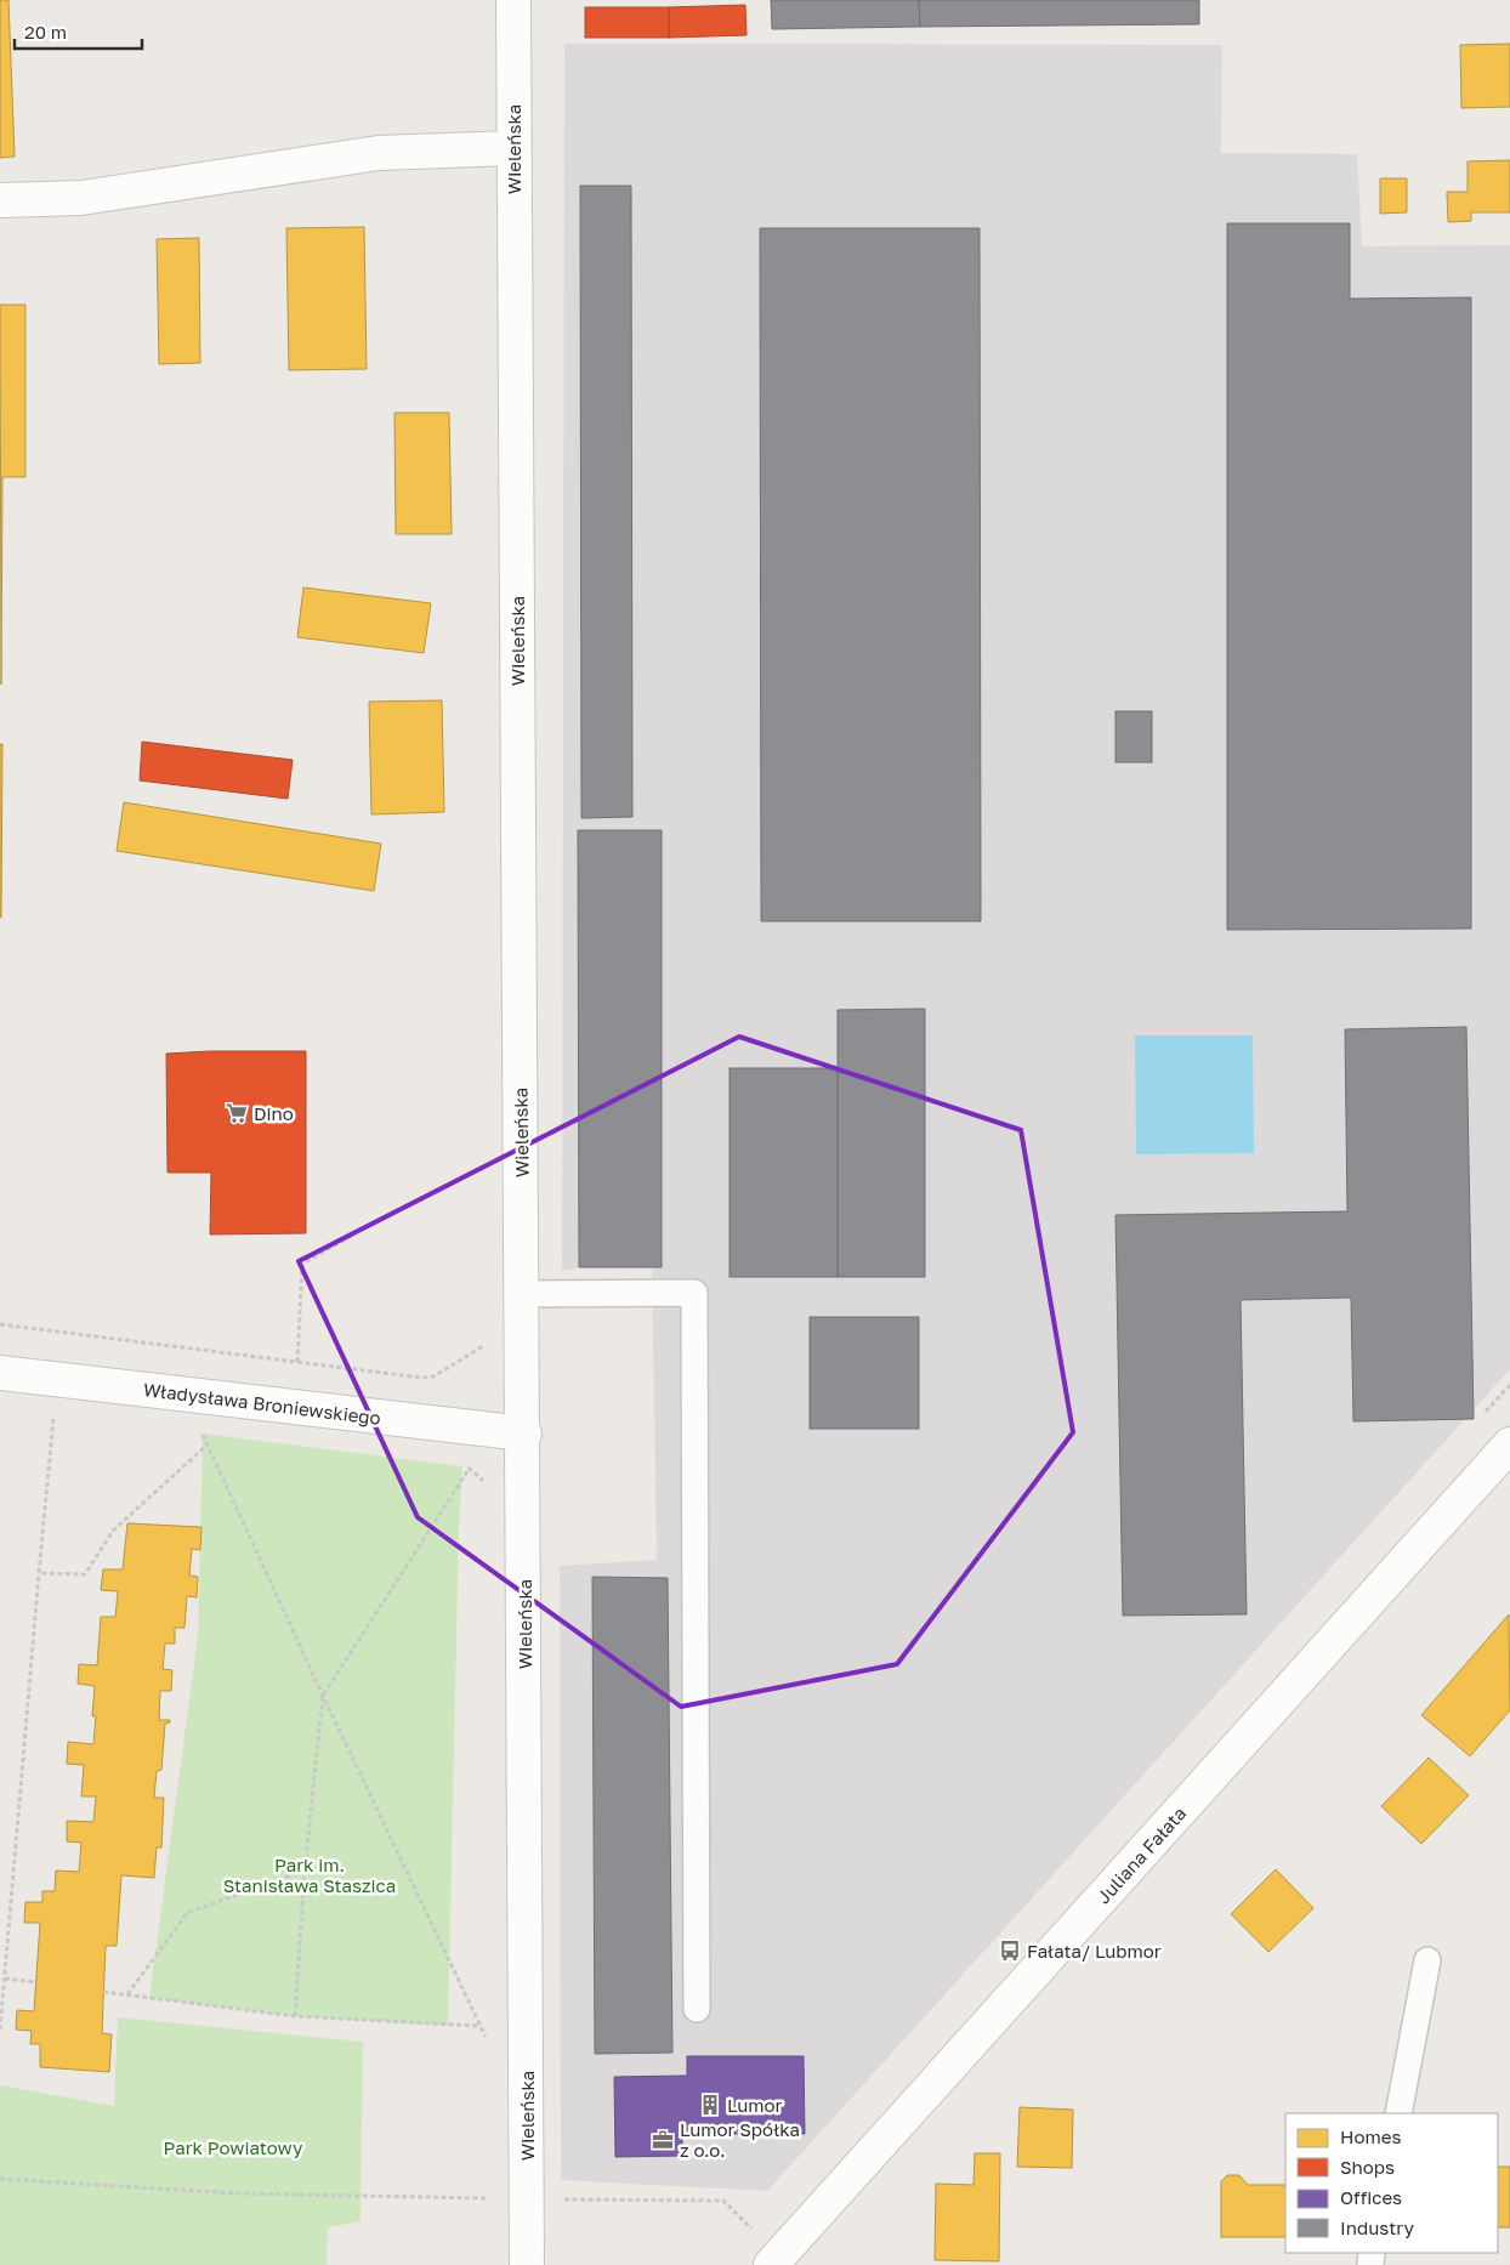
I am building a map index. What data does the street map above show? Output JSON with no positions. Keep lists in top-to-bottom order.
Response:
{
  "streets": {
    "street": ["Wieleńska", "Władysława Broniewskiego", "Juliana Fałata"]
  },
  "crossings": [
    ["Wieleńska", "Władysława Broniewskiego"]
  ],
  "parks": ["Park im. Stanisława Staszica", "Park Powiatowy"],
  "places": {
    "supermarket": ["Dino"],
    "bus stop": ["Fałata/ Lubmor"],
    "building": ["Lumor"],
    "office": ["Lumor Spółka z o.o."]
  },
  "legend": [
    "Homes",
    "Shops",
    "Offices",
    "Industry"
  ],
  "scale_bar": "20 m"
}
